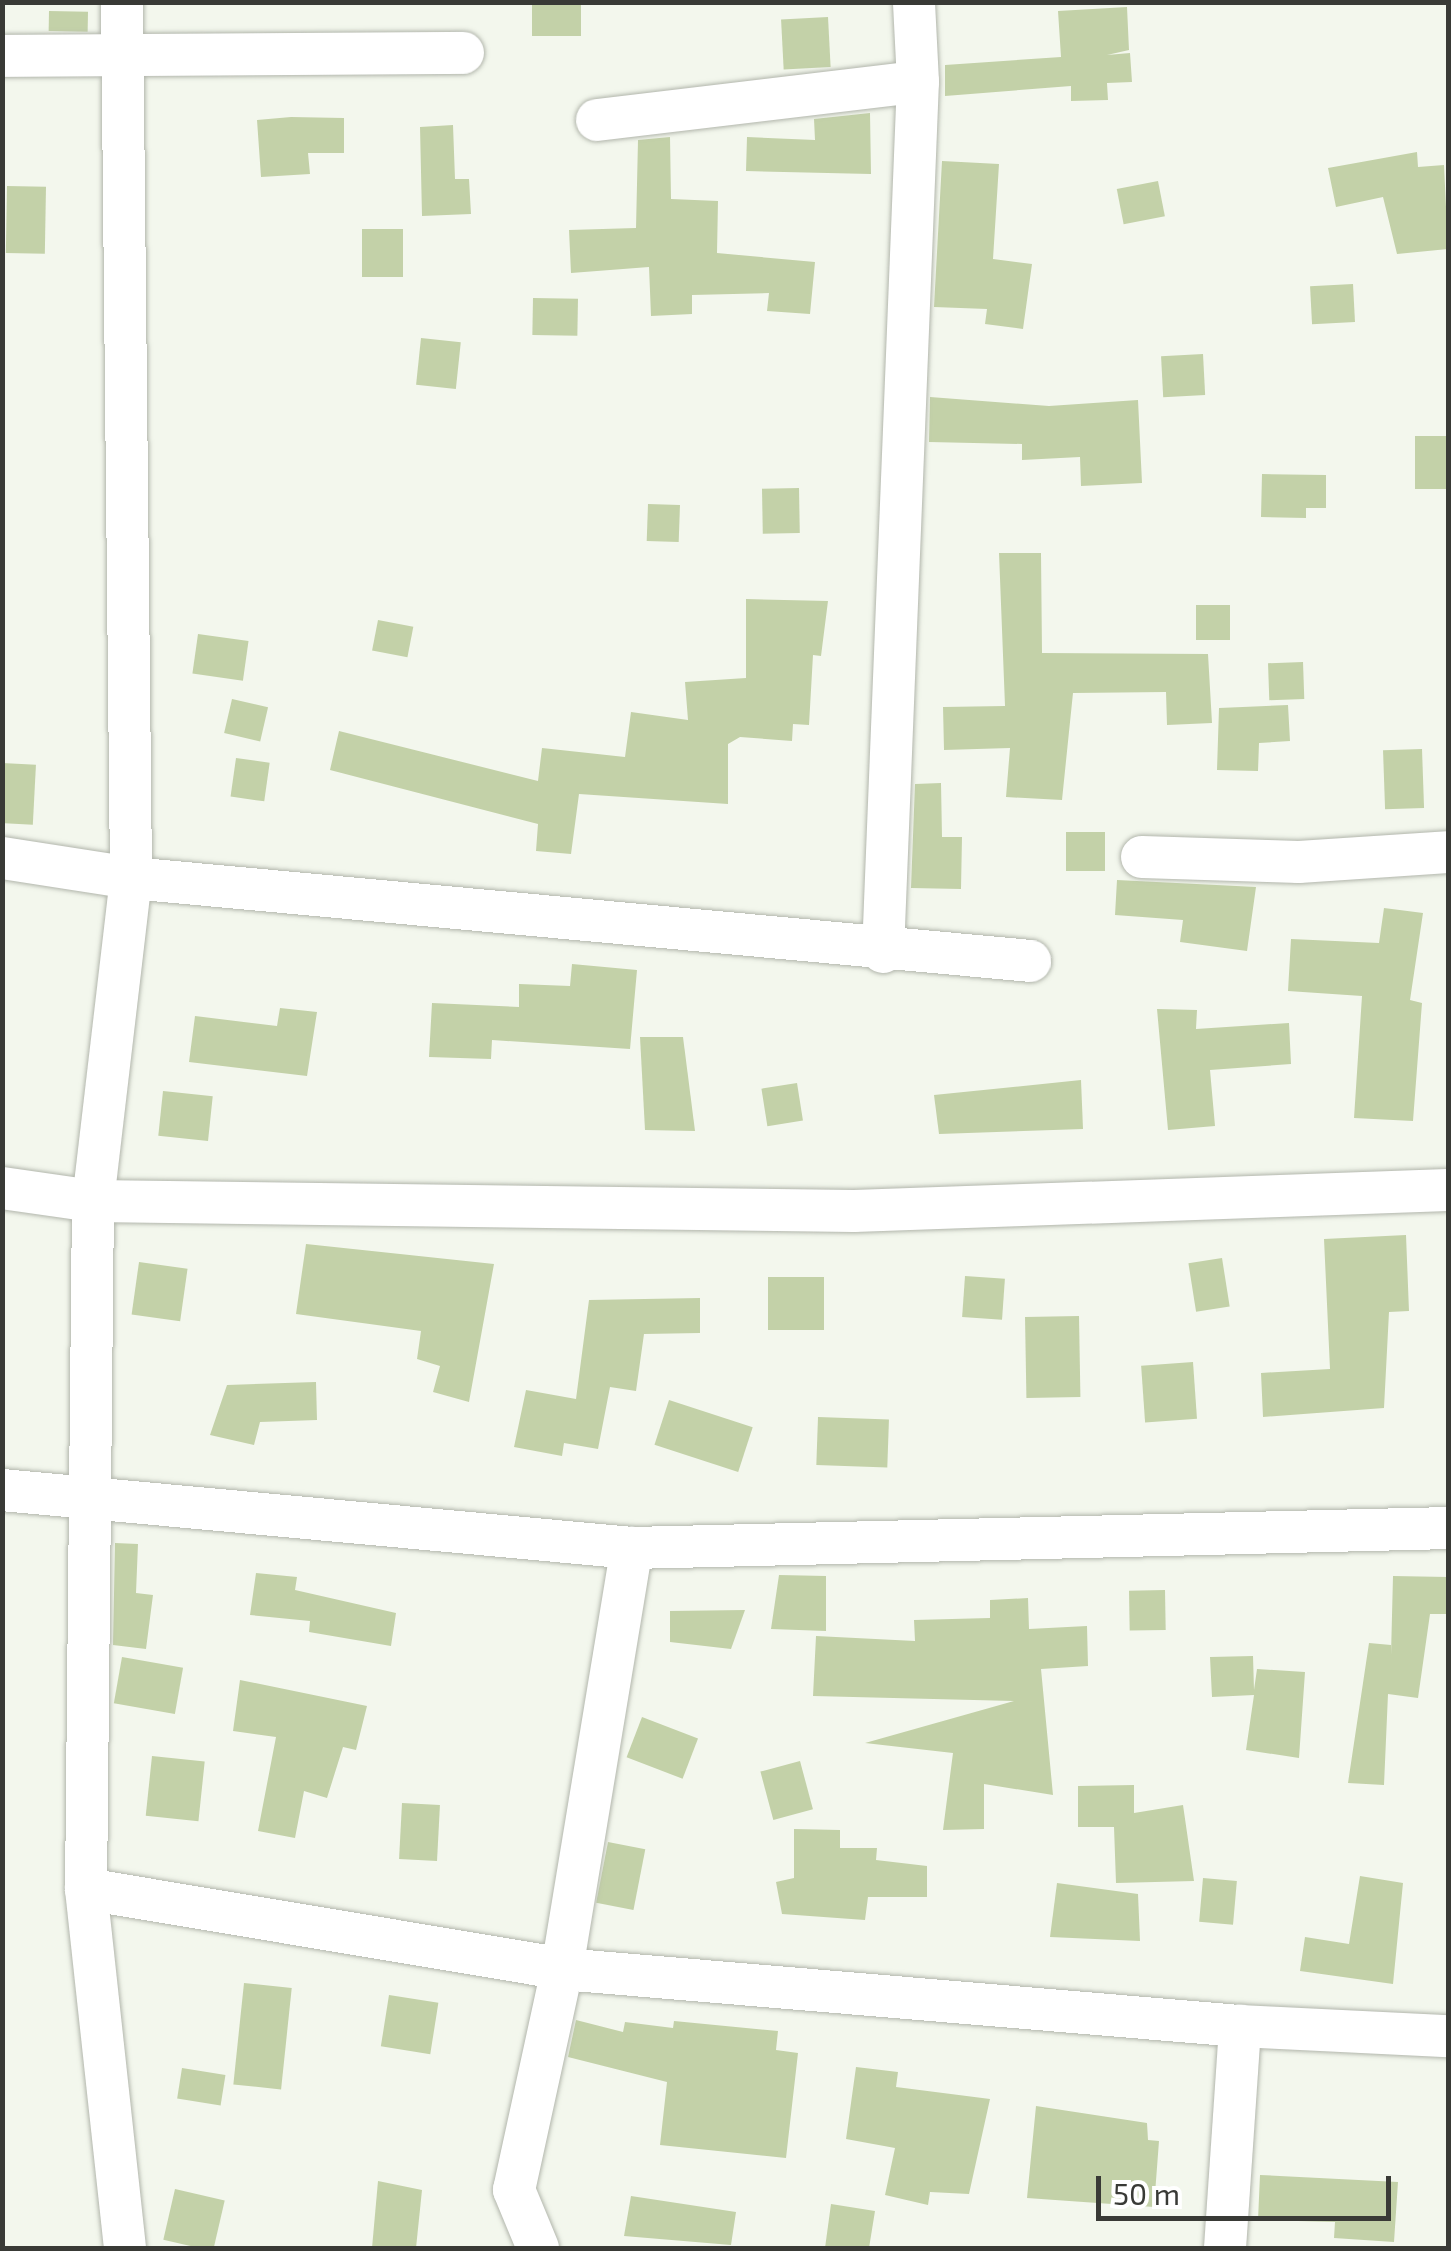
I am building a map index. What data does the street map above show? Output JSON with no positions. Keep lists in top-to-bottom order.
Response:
{
  "scale_bar": "50 m"
}
